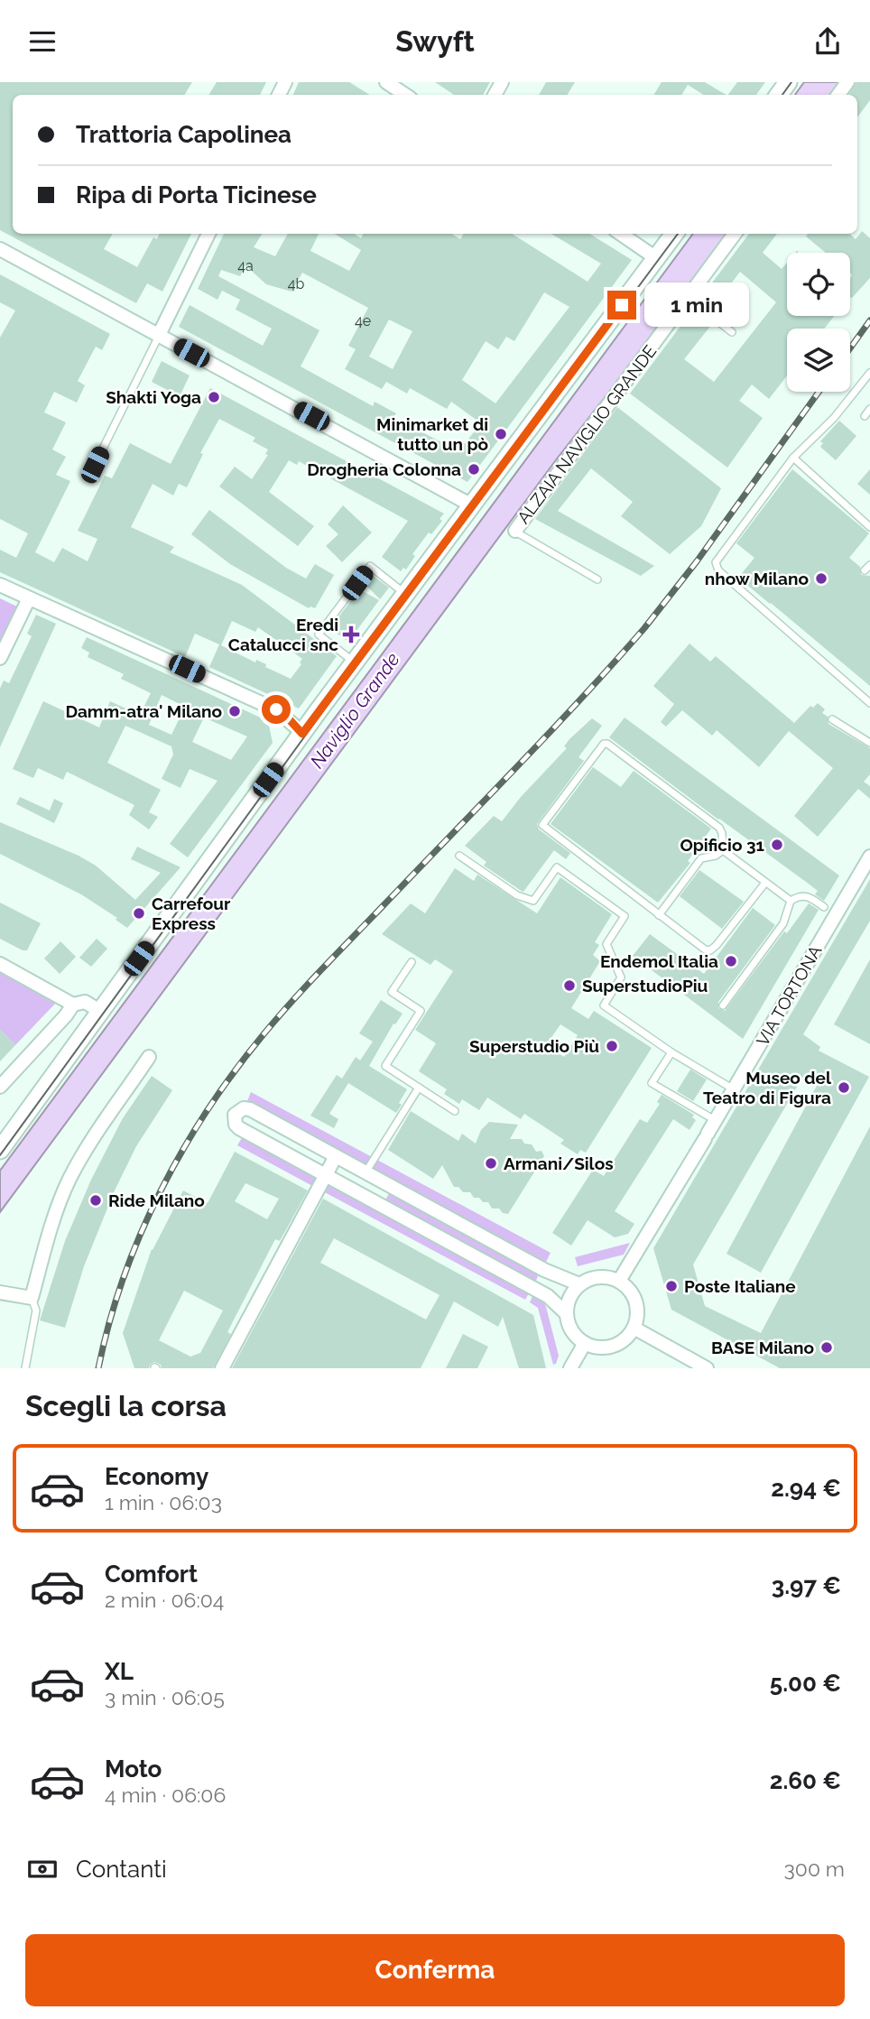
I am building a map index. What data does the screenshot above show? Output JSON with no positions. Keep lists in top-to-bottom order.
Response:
{
  "streets": {
    "street": ["ALZAIA NAVIGLIO GRANDE", "VIA TORTONA"]
  },
  "water": ["Naviglio Grande"],
  "places": {
    "other": [
      "Shakti Yoga",
      "Minimarket di tutto un pò",
      "Drogheria Colonna",
      "nhow Milano",
      "Damm-atra' Milano",
      "Opificio 31",
      "Carrefour Express",
      "Endemol Italia",
      "SuperstudioPiu",
      "Superstudio Più",
      "Museo del Teatro di Figura",
      "Armani/Silos",
      "Ride Milano",
      "Poste Italiane",
      "BASE Milano"
    ],
    "health": ["Eredi Catalucci snc"]
  },
  "house_numbers": ["4a", "4b", "4e"],
  "page": {
    "header": "Swyft",
    "banner": ["Trattoria Capolinea", "Ripa di Porta Ticinese"],
    "bubble": "1 min",
    "heading": "Scegli la corsa",
    "list": [
      {
        "name": "Economy",
        "note": "1 min · 06:03",
        "value": "2.94 €"
      },
      {
        "name": "Comfort",
        "note": "2 min · 06:04",
        "value": "3.97 €"
      },
      {
        "name": "XL",
        "note": "3 min · 06:05",
        "value": "5.00 €"
      },
      {
        "name": "Moto",
        "note": "4 min · 06:06",
        "value": "2.60 €"
      }
    ],
    "pay": ["Contanti", "300 m"],
    "buttons": "Conferma"
  }
}
